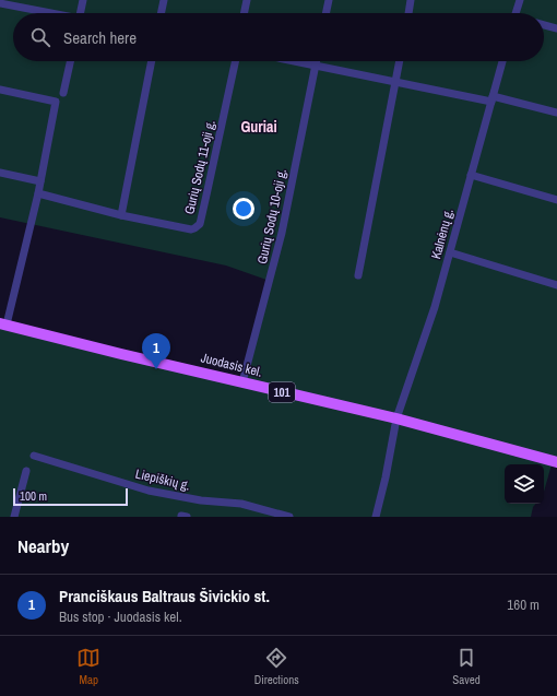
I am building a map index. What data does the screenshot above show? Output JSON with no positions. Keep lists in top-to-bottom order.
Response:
{
  "streets": {
    "main road": ["Juodasis kel.", "101"],
    "street": [
      "Gurių Sodų 11-oji g.",
      "Gurių Sodų 10-oji g.",
      "Kalnėnų g.",
      "Liepiškių g."
    ]
  },
  "crossings": [
    ["Gurių Sodų 10-oji g.", "Juodasis kel."],
    ["Kalnėnų g.", "Juodasis kel."]
  ],
  "districts": ["Guriai"],
  "scale_bar": "100 m",
  "page": {
    "search": "Search here",
    "pins": "1",
    "scale": "100 m",
    "heading": "Nearby",
    "list": [
      {
        "mark": "1",
        "name": "Pranciškaus Baltraus Šivickio st.",
        "note": "Bus stop · Juodasis kel.",
        "value": "160 m"
      }
    ],
    "nav": ["Map", "Directions", "Saved"]
  }
}
